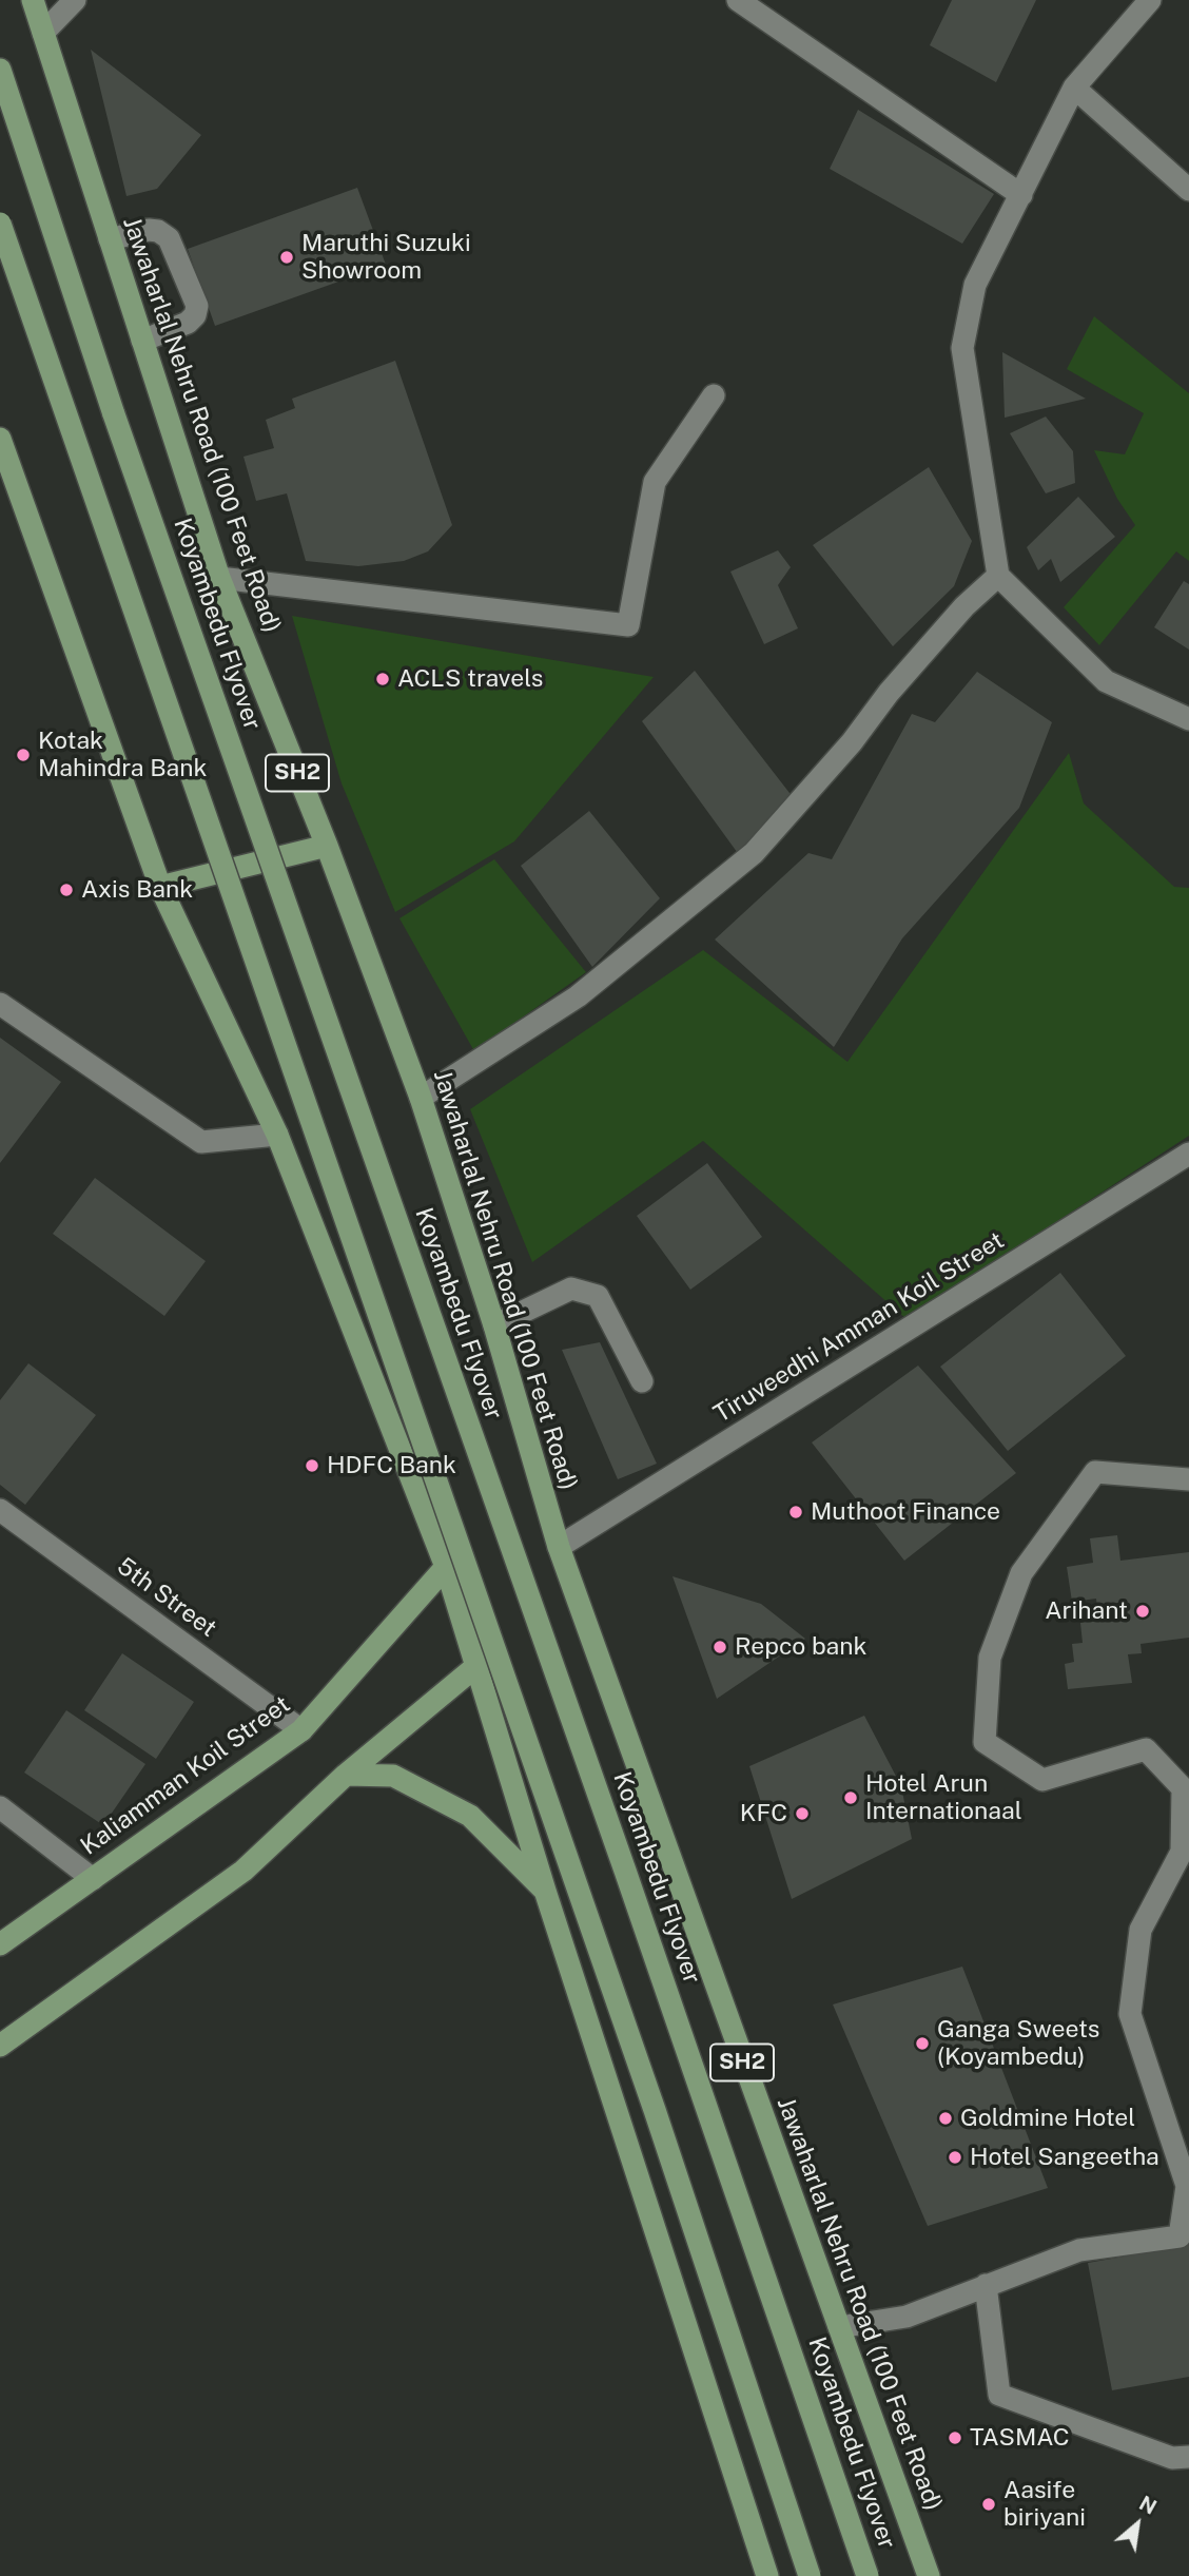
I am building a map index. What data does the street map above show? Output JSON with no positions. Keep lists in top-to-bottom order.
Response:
{
  "streets": {
    "main road": [
      "Jawaharlal Nehru Road (100 Feet Road)",
      "Koyambedu Flyover",
      "SH2",
      "Kaliamman Koil Street"
    ],
    "street": ["Tiruveedhi Amman Koil Street", "5th Street"]
  },
  "crossings": [
    ["Jawaharlal Nehru Road (100 Feet Road)", "Tiruveedhi Amman Koil Street"],
    ["5th Street", "Kaliamman Koil Street"]
  ],
  "places": [
    "Maruthi Suzuki Showroom",
    "ACLS travels",
    "Kotak Mahindra Bank",
    "Axis Bank",
    "HDFC Bank",
    "Muthoot Finance",
    "Arihant",
    "Repco bank",
    "Hotel Arun Internationaal",
    "KFC",
    "Ganga Sweets (Koyambedu)",
    "Goldmine Hotel",
    "Hotel Sangeetha",
    "TASMAC",
    "Aasife biriyani"
  ],
  "north": "top right"
}
